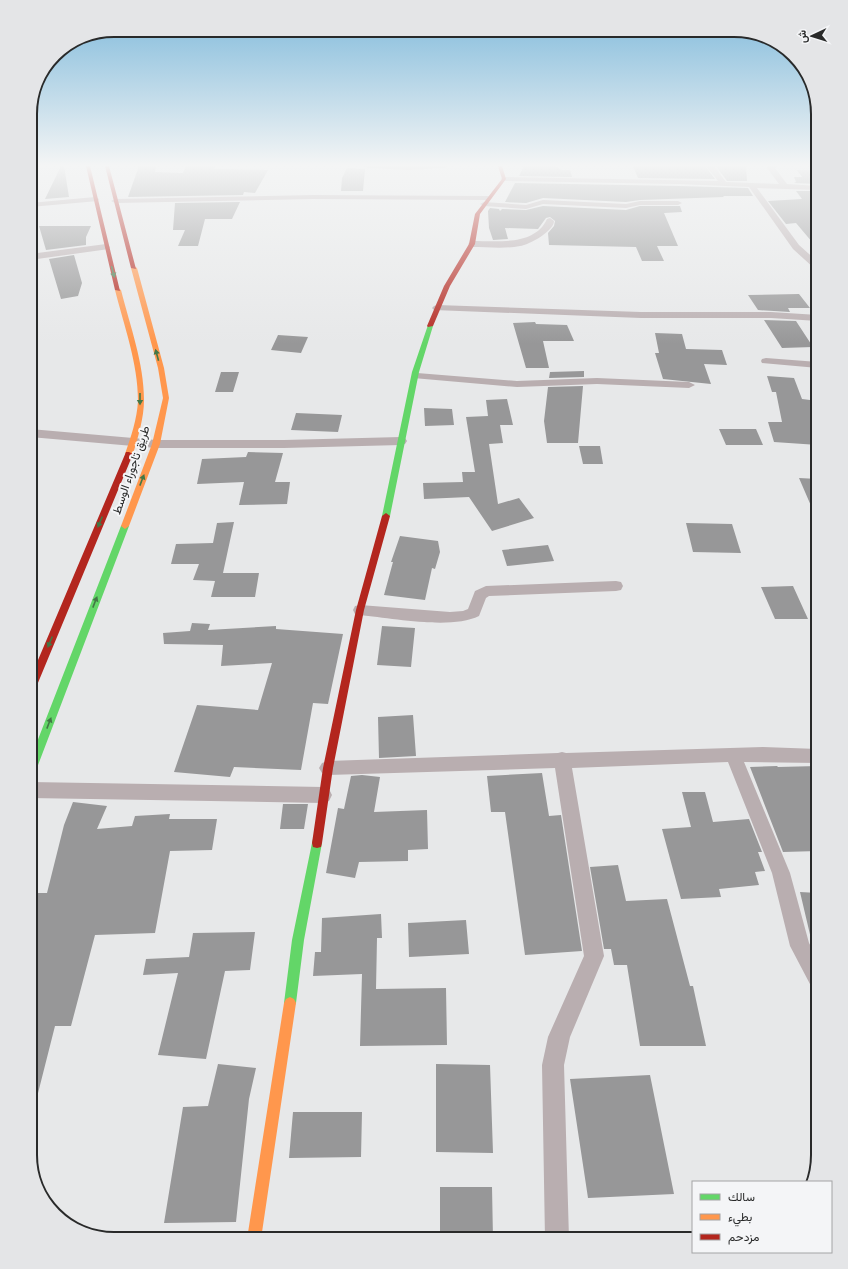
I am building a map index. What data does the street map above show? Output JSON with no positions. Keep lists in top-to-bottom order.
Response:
{
  "streets": {
    "main road": ["طريق تاجوراء الوسط"]
  },
  "legend": ["سالك", "بطيء", "مزدحم"],
  "north": "left"
}
